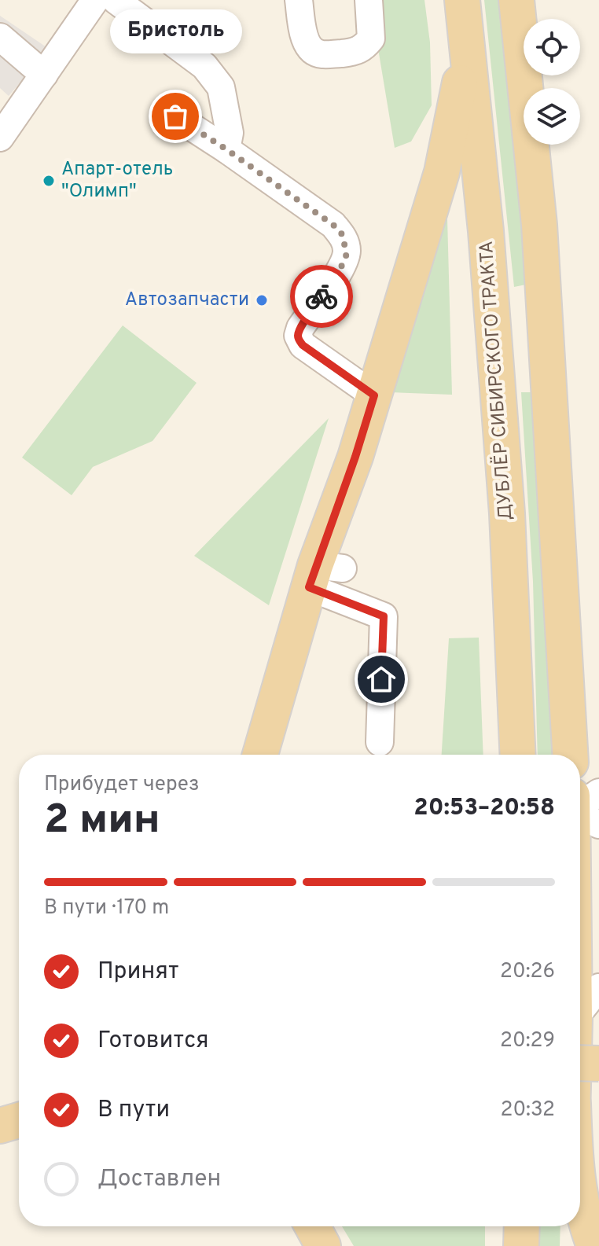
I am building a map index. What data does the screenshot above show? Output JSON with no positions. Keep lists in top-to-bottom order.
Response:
{
  "streets": {
    "main road": ["ДУБЛЁР СИБИРСКОГО ТРАКТА"]
  },
  "places": ["Бристоль", "Апарт-отель \"Олимп\"", "Автозапчасти"],
  "page": {
    "bubble": "Бристоль",
    "heading": ["2 мин", "Прибудет через", "20:53–20:58"],
    "bar": "В пути · 170 m",
    "list": [
      ["Принят", "20:26"],
      ["Готовится", "20:29"],
      ["В пути", "20:32"],
      "Доставлен"
    ]
  }
}
